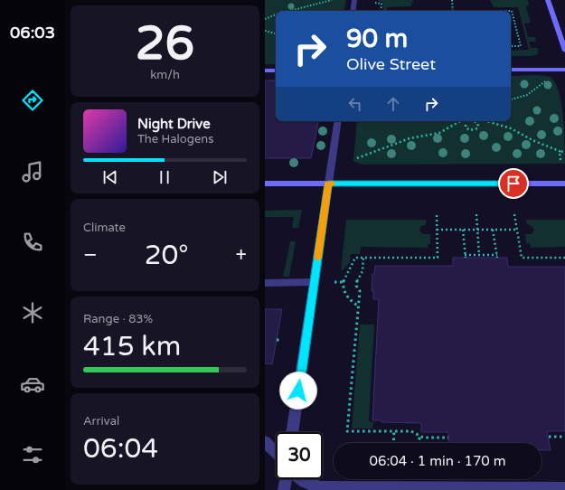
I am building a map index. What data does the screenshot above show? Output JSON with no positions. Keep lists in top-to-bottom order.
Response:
{
  "page": {
    "tabs": "06:03",
    "tile": [
      ["26", "km/h"],
      "Climate",
      ["Range · 83%", "415 km"],
      ["Arrival", "06:04"]
    ],
    "turn": ["90 m", "Olive Street"],
    "song": ["Night Drive", "The Halogens"],
    "heat": ["−", "20°", "+"],
    "limit": "30",
    "trip": "06:04 · 1 min · 170 m"
  }
}
